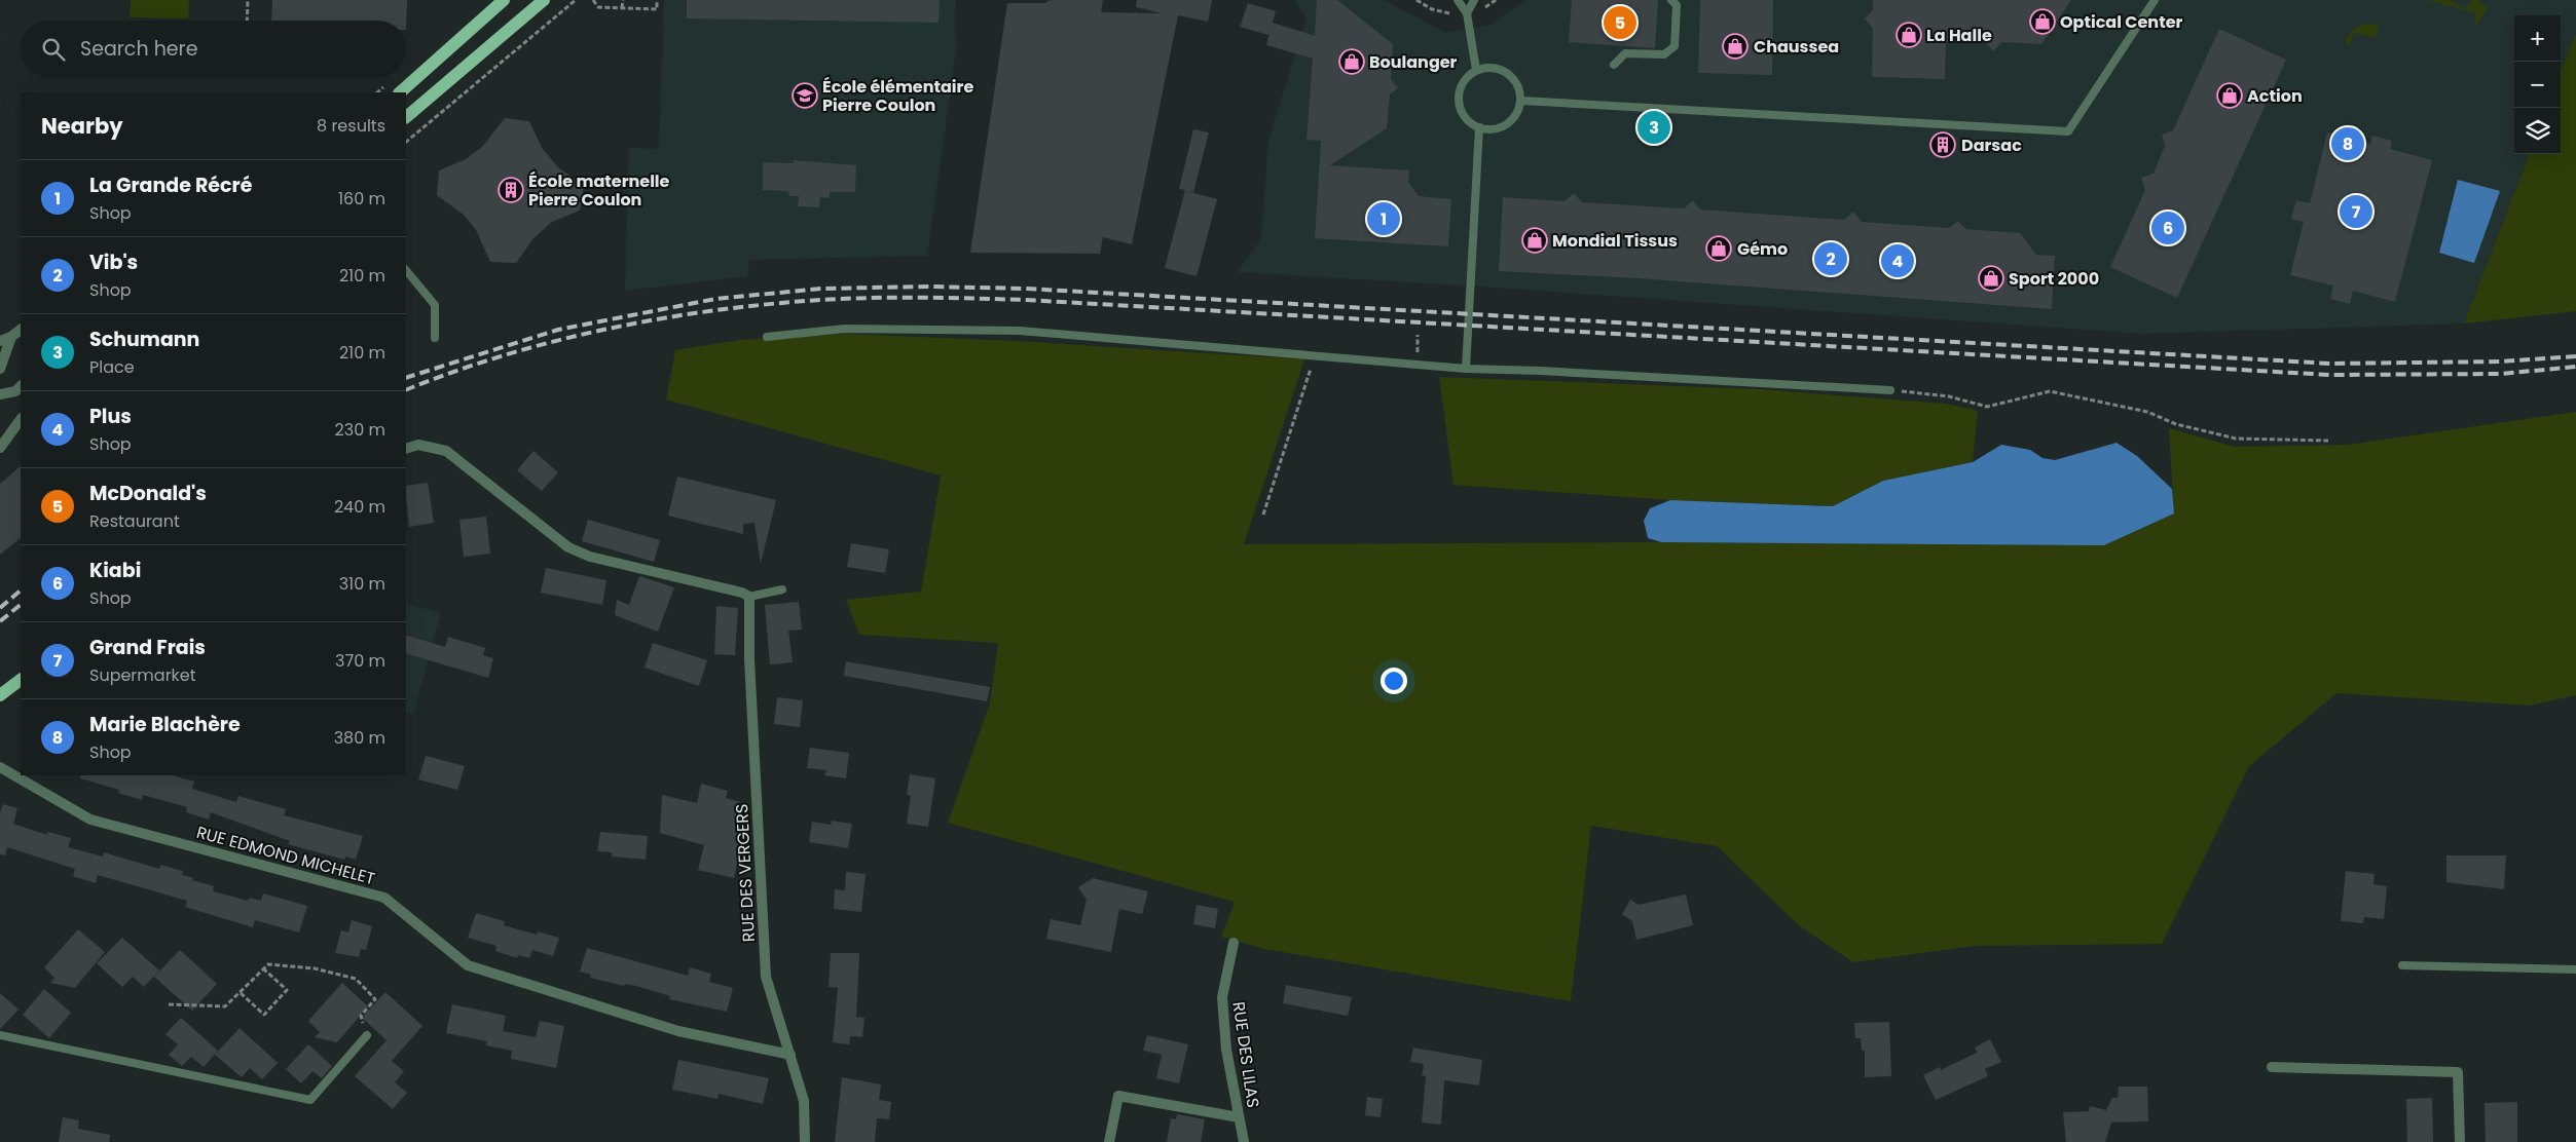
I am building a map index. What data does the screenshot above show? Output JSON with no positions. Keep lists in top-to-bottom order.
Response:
{
  "streets": {
    "street": ["RUE EDMOND MICHELET", "RUE DES VERGERS", "RUE DES LILAS"]
  },
  "crossings": [
    ["RUE EDMOND MICHELET", "RUE DES VERGERS"]
  ],
  "places": {
    "shop": [
      "Optical Center",
      "La Halle",
      "Chaussea",
      "Boulanger",
      "Action",
      "Mondial Tissus",
      "Gémo",
      "Sport 2000"
    ],
    "school or university": ["École élémentaire Pierre Coulon"],
    "building": ["Darsac", "École maternelle Pierre Coulon"]
  },
  "page": {
    "pins": [
      "5",
      "3",
      "8",
      "7",
      "1",
      "6",
      "2",
      "4"
    ],
    "map_buttons": ["+", "−"],
    "search": "Search here",
    "heading": ["Nearby", "8 results"],
    "list": [
      {
        "mark": "1",
        "name": "La Grande Récré",
        "note": "Shop",
        "value": "160 m"
      },
      {
        "mark": "2",
        "name": "Vib's",
        "note": "Shop",
        "value": "210 m"
      },
      {
        "mark": "3",
        "name": "Schumann",
        "note": "Place",
        "value": "210 m"
      },
      {
        "mark": "4",
        "name": "Plus",
        "note": "Shop",
        "value": "230 m"
      },
      {
        "mark": "5",
        "name": "McDonald's",
        "note": "Restaurant",
        "value": "240 m"
      },
      {
        "mark": "6",
        "name": "Kiabi",
        "note": "Shop",
        "value": "310 m"
      },
      {
        "mark": "7",
        "name": "Grand Frais",
        "note": "Supermarket",
        "value": "370 m"
      },
      {
        "mark": "8",
        "name": "Marie Blachère",
        "note": "Shop",
        "value": "380 m"
      }
    ]
  }
}
